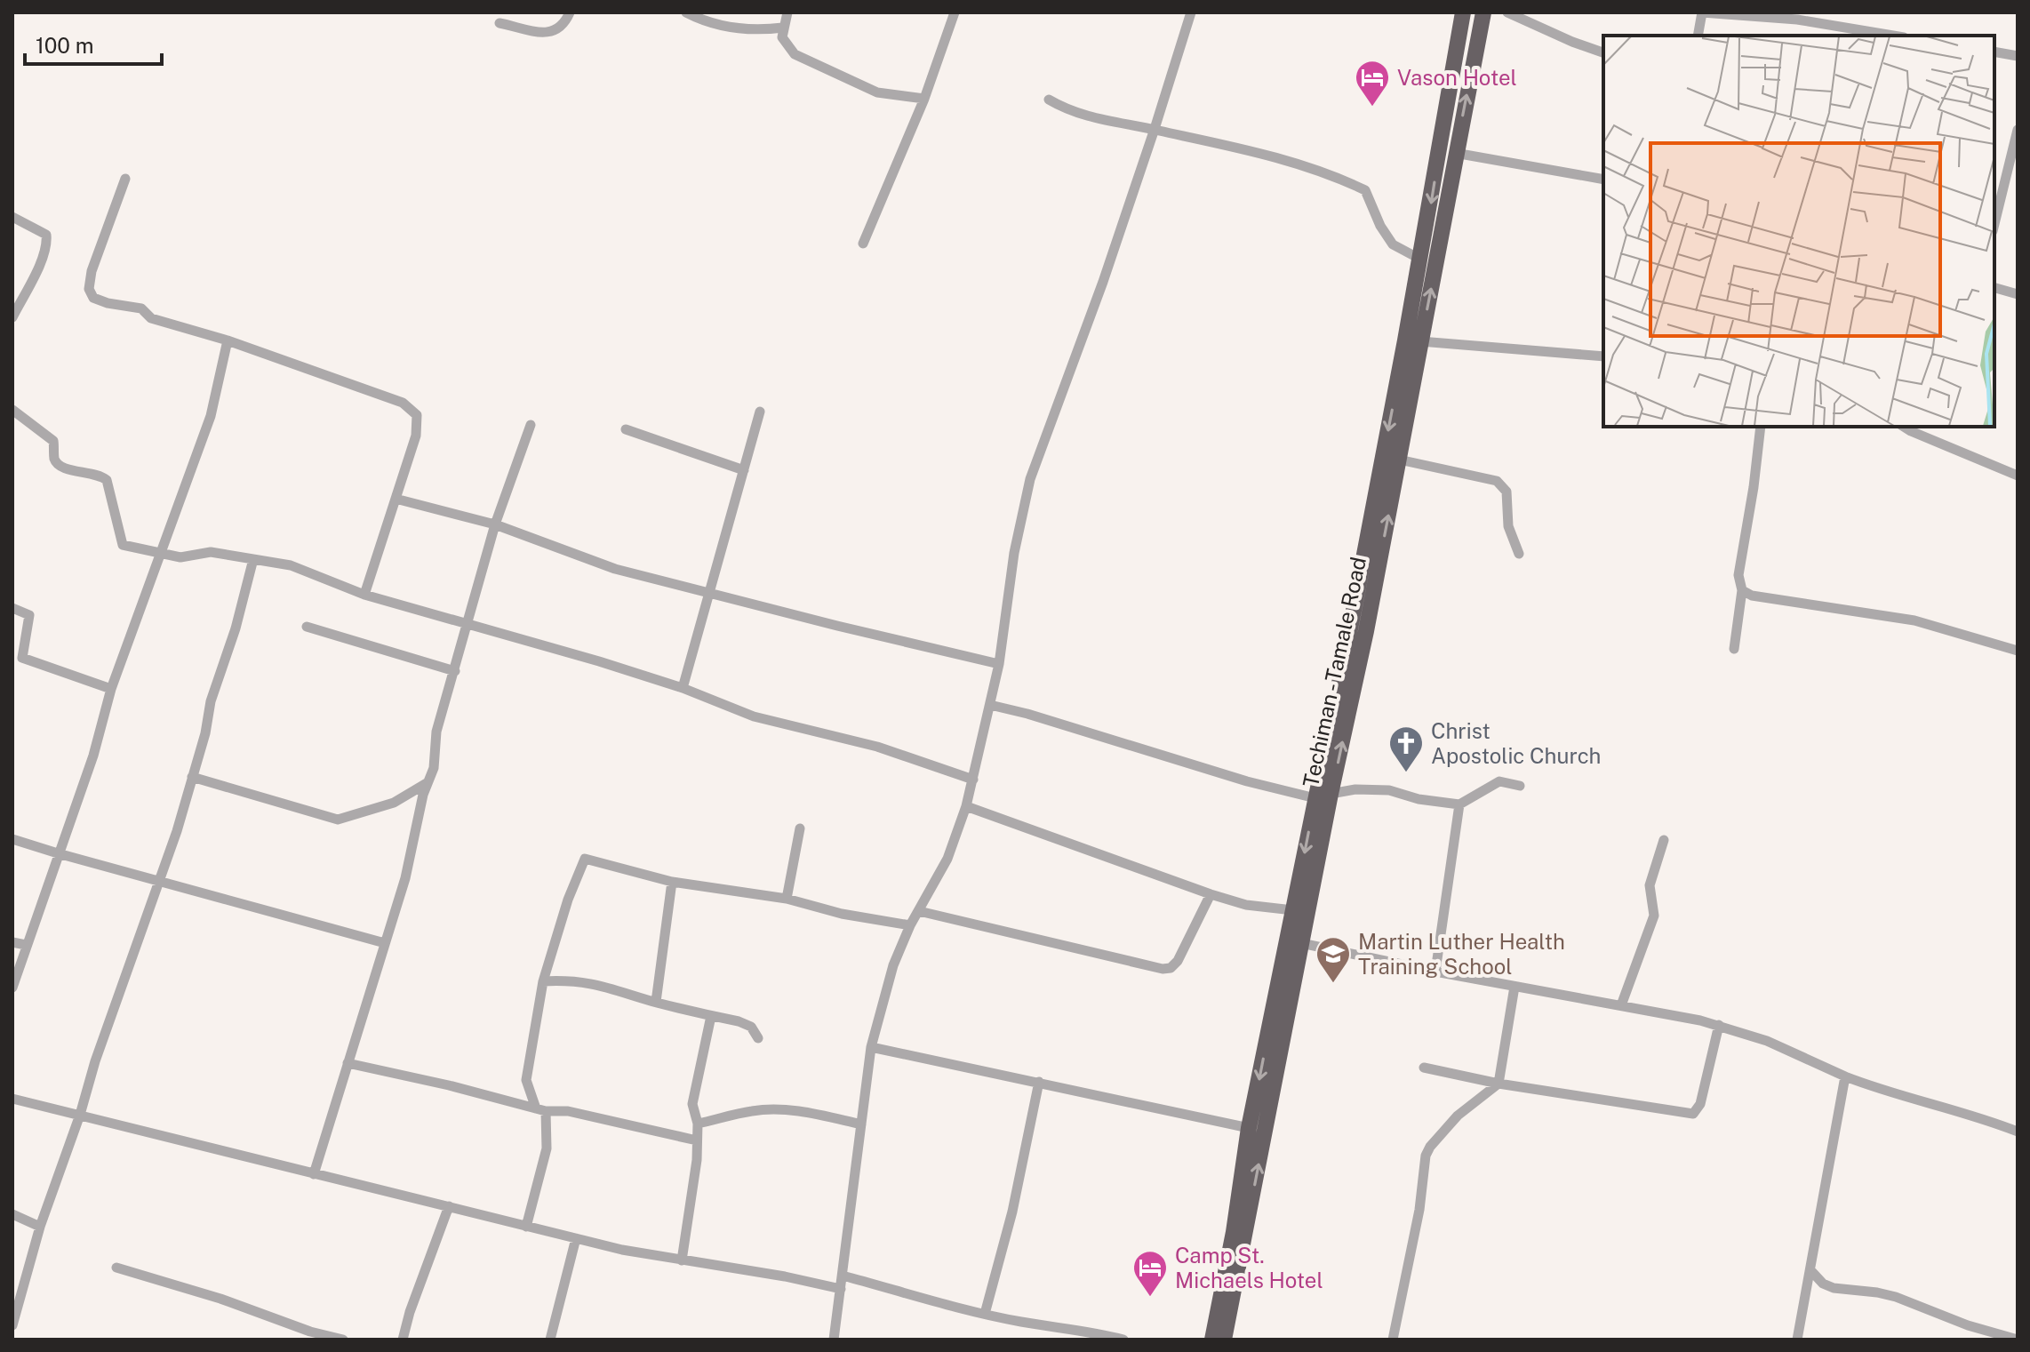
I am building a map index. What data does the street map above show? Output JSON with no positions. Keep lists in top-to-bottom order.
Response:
{
  "streets": {
    "highway": ["Techiman - Tamale Road"]
  },
  "places": {
    "hotel": ["Vason Hotel", "Camp St. Michaels Hotel"],
    "church": ["Christ Apostolic Church"],
    "school or university": ["Martin Luther Health Training School"]
  },
  "scale_bar": "100 m"
}
